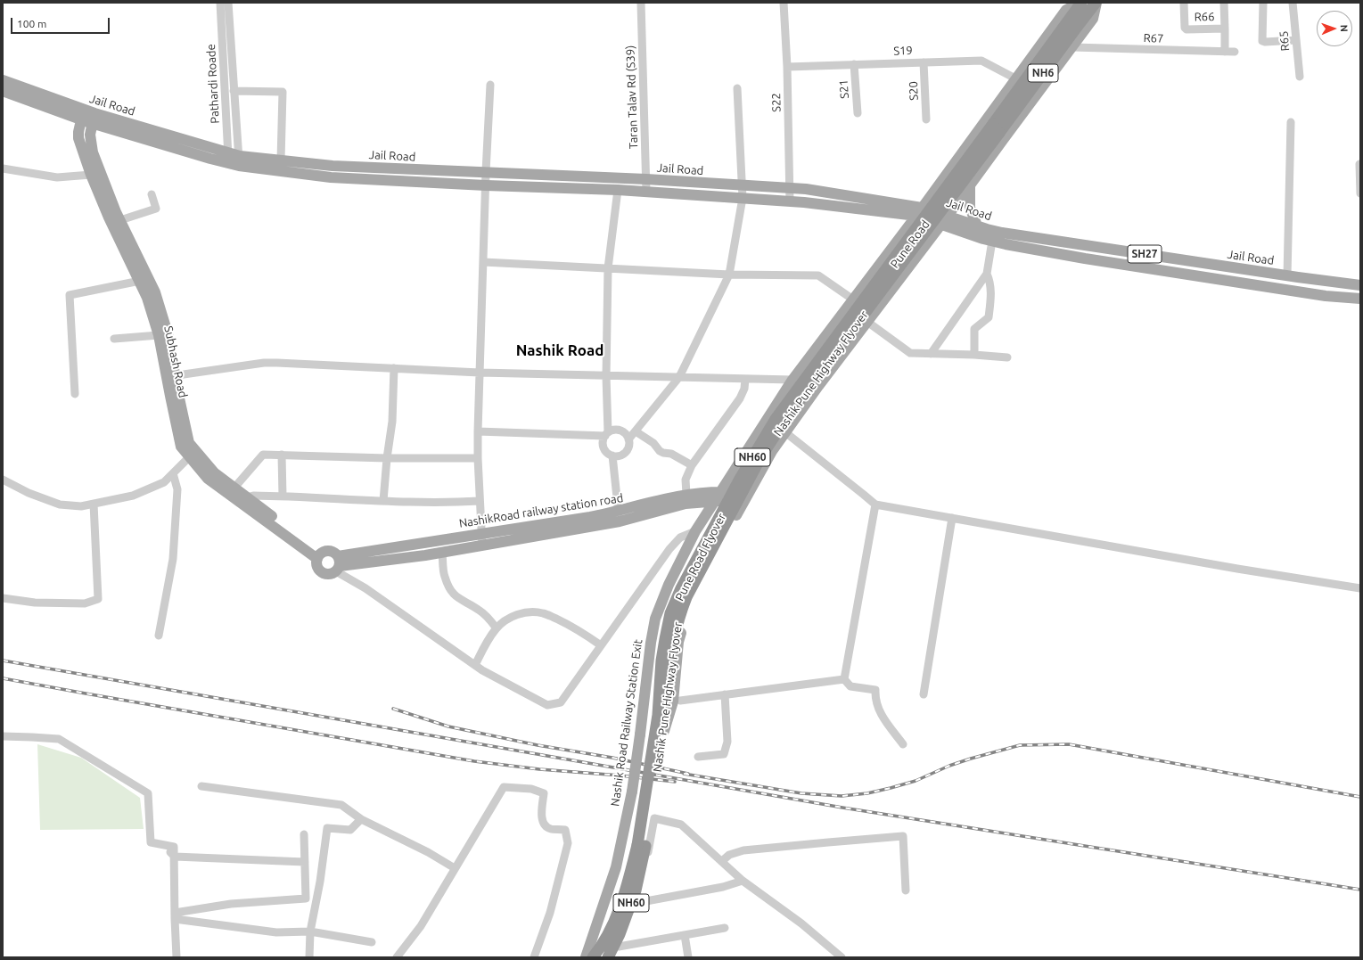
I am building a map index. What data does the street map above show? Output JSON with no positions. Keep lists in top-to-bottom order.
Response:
{
  "streets": {
    "highway": ["NH6", "Nashik Pune Highway Flyover", "NH60"],
    "main road": [
      "Jail Road",
      "Pune Road",
      "SH27",
      "Subhash Road",
      "NashikRoad railway station road",
      "Pune Road Flyover",
      "Nashik Road Railway Station Exit"
    ],
    "street": [
      "R66",
      "R67",
      "R65",
      "S19",
      "Pathardi Roade",
      "S21",
      "S20",
      "Taran Talav Rd (S39)",
      "S22"
    ]
  },
  "crossings": [
    ["R67", "Pune Road"],
    ["S19", "S21"],
    ["S19", "S20"],
    ["S19", "S22"],
    ["S19", "Nashik Road Railway Station Exit"],
    ["Pathardi Roade", "Jail Road"],
    ["Taran Talav Rd (S39)", "Jail Road"],
    ["S22", "Jail Road"],
    ["Jail Road", "Pune Road"],
    ["Jail Road", "Subhash Road"],
    ["Jail Road", "Nashik Road Railway Station Exit"],
    ["Pune Road", "Nashik Pune Highway Flyover"],
    ["Pune Road", "Pune Road Flyover"],
    ["Subhash Road", "NashikRoad railway station road"],
    ["Nashik Pune Highway Flyover", "Pune Road Flyover"],
    ["Nashik Pune Highway Flyover", "Nashik Road Railway Station Exit"],
    ["NashikRoad railway station road", "Nashik Road Railway Station Exit"]
  ],
  "districts": ["Nashik Road"],
  "scale_bar": "100 m",
  "north": "right"
}
